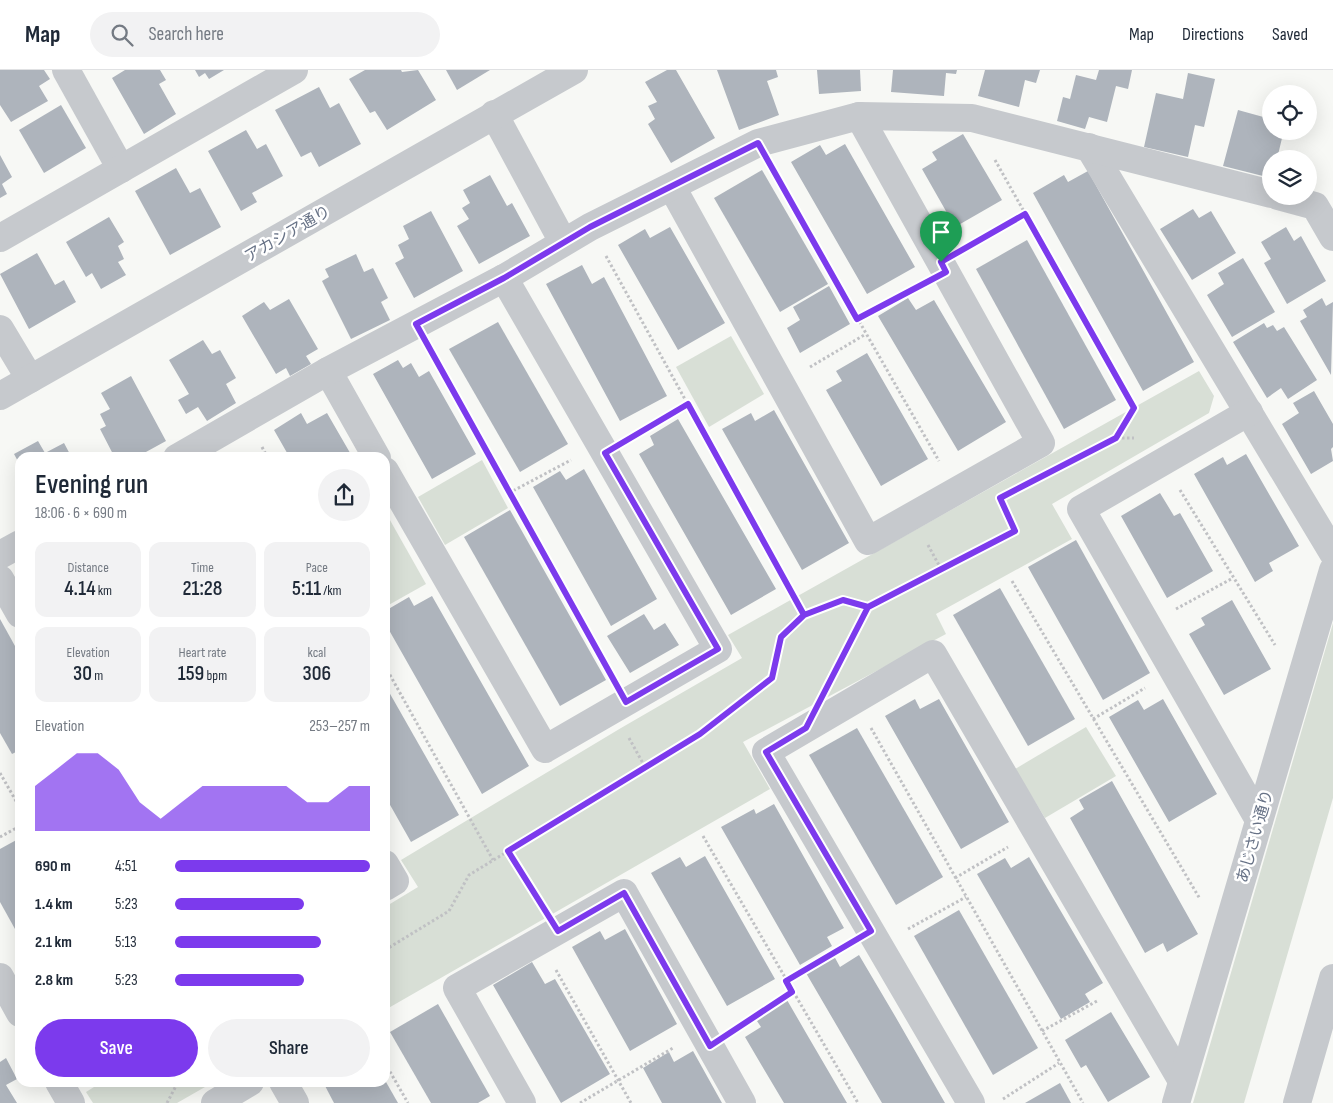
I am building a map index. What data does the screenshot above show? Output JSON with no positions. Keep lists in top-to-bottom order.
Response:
{
  "streets": {
    "street": ["アカシア通り", "あじさい通り"]
  },
  "page": {
    "header": "Map",
    "search": "Search here",
    "nav": ["Map", "Directions", "Saved"],
    "heading": ["Evening run", "18:06 · 6 × 690 m"],
    "stats": [
      ["Distance", "4.14 km"],
      ["Time", "21:28"],
      ["Pace", "5:11 /km"],
      ["Elevation", "30 m"],
      ["Heart rate", "159 bpm"],
      ["kcal", "306"]
    ],
    "chart": ["Elevation", "253–257 m"],
    "list": [
      {
        "name": "690 m",
        "note": "4:51"
      },
      {
        "name": "1.4 km",
        "note": "5:23"
      },
      {
        "name": "2.1 km",
        "note": "5:13"
      },
      {
        "name": "2.8 km",
        "note": "5:23"
      }
    ],
    "buttons": ["Save", "Share"]
  }
}
